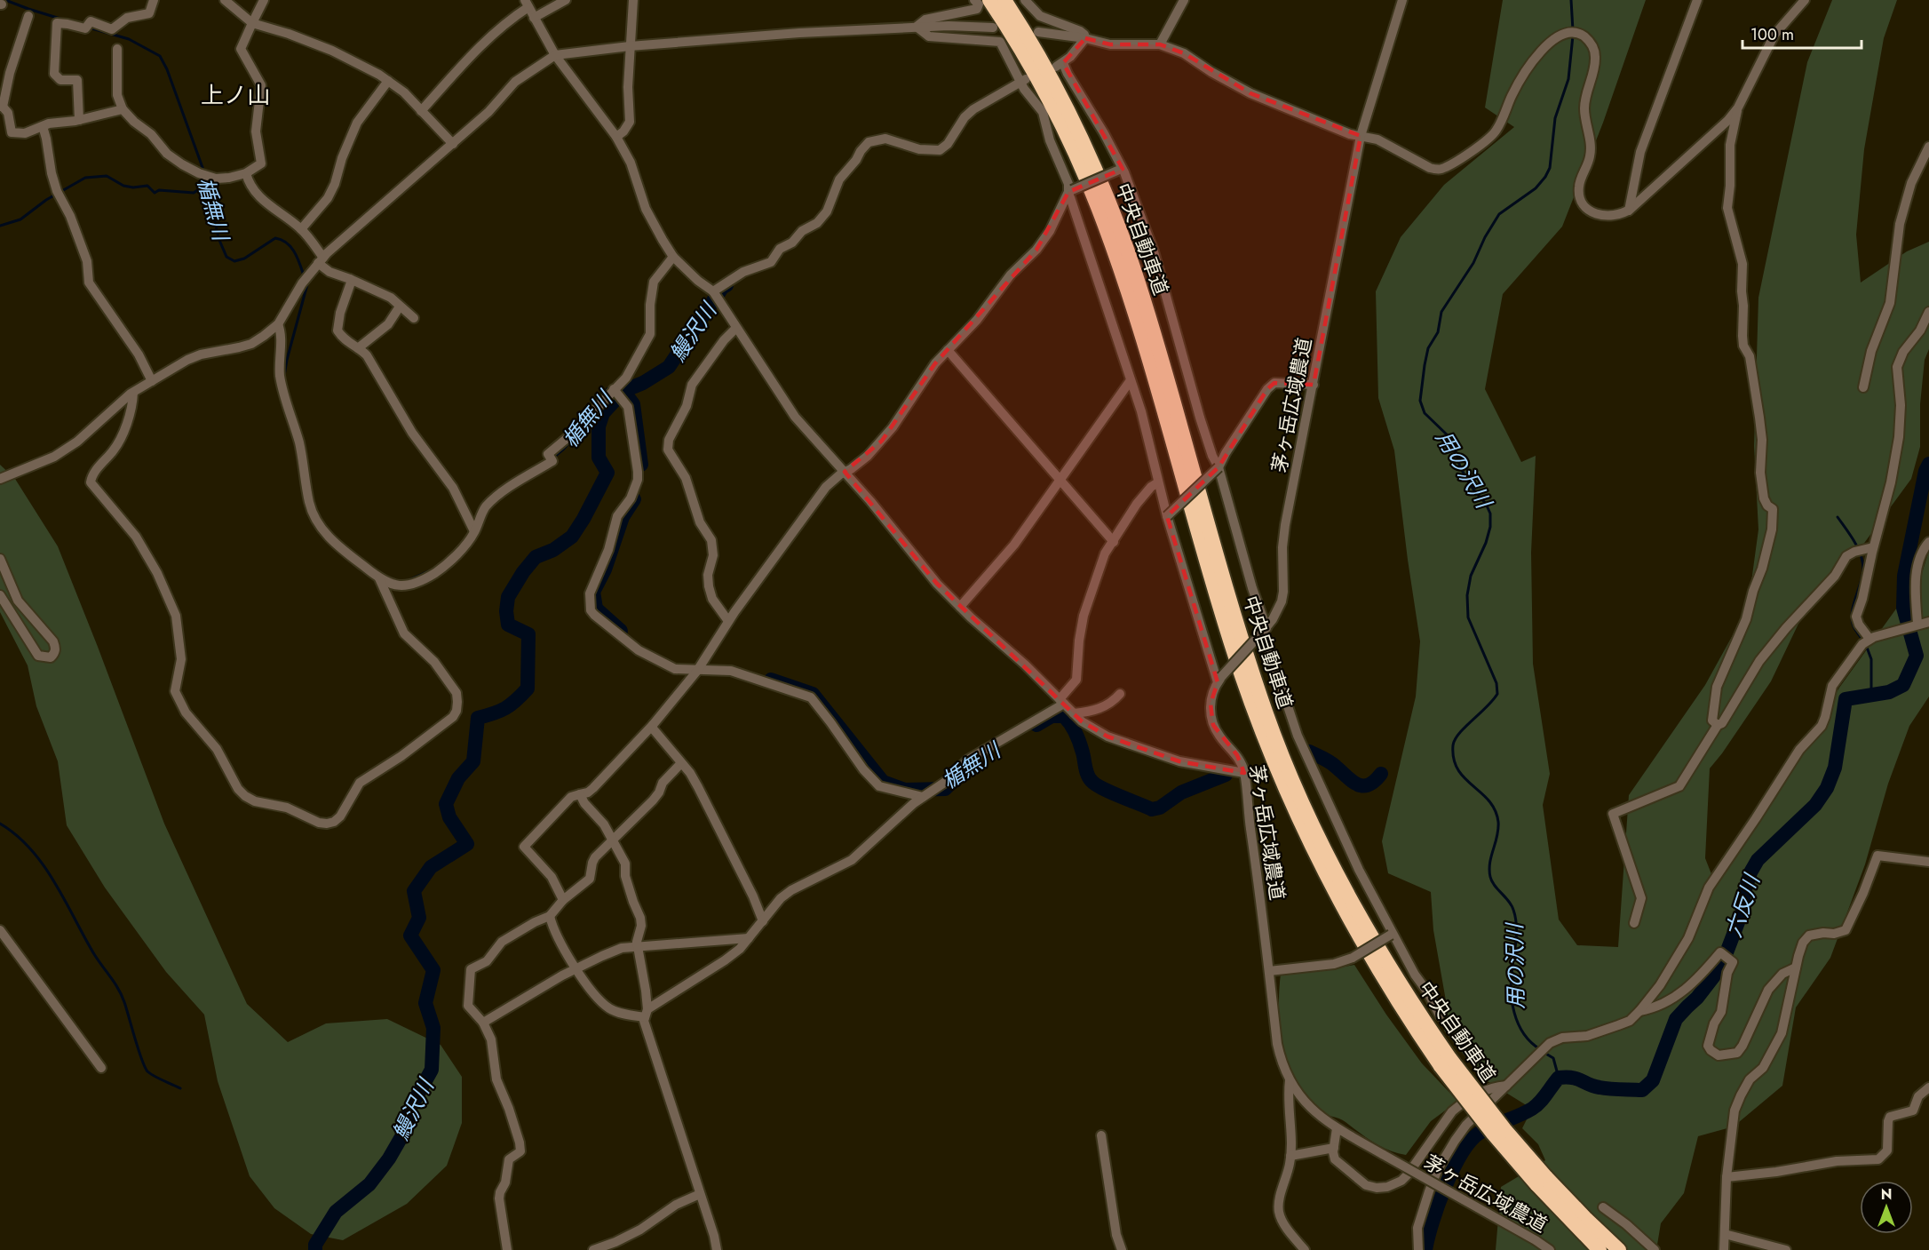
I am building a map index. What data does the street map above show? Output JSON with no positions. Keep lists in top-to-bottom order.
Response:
{
  "streets": {
    "highway": ["中央自動車道"],
    "street": ["茅ヶ岳広域農道"]
  },
  "districts": ["上ノ山"],
  "water": [
    "楯無川",
    "鰻沢川",
    "用の沢川",
    "六反川"
  ],
  "scale_bar": "100 m",
  "north": "top"
}
